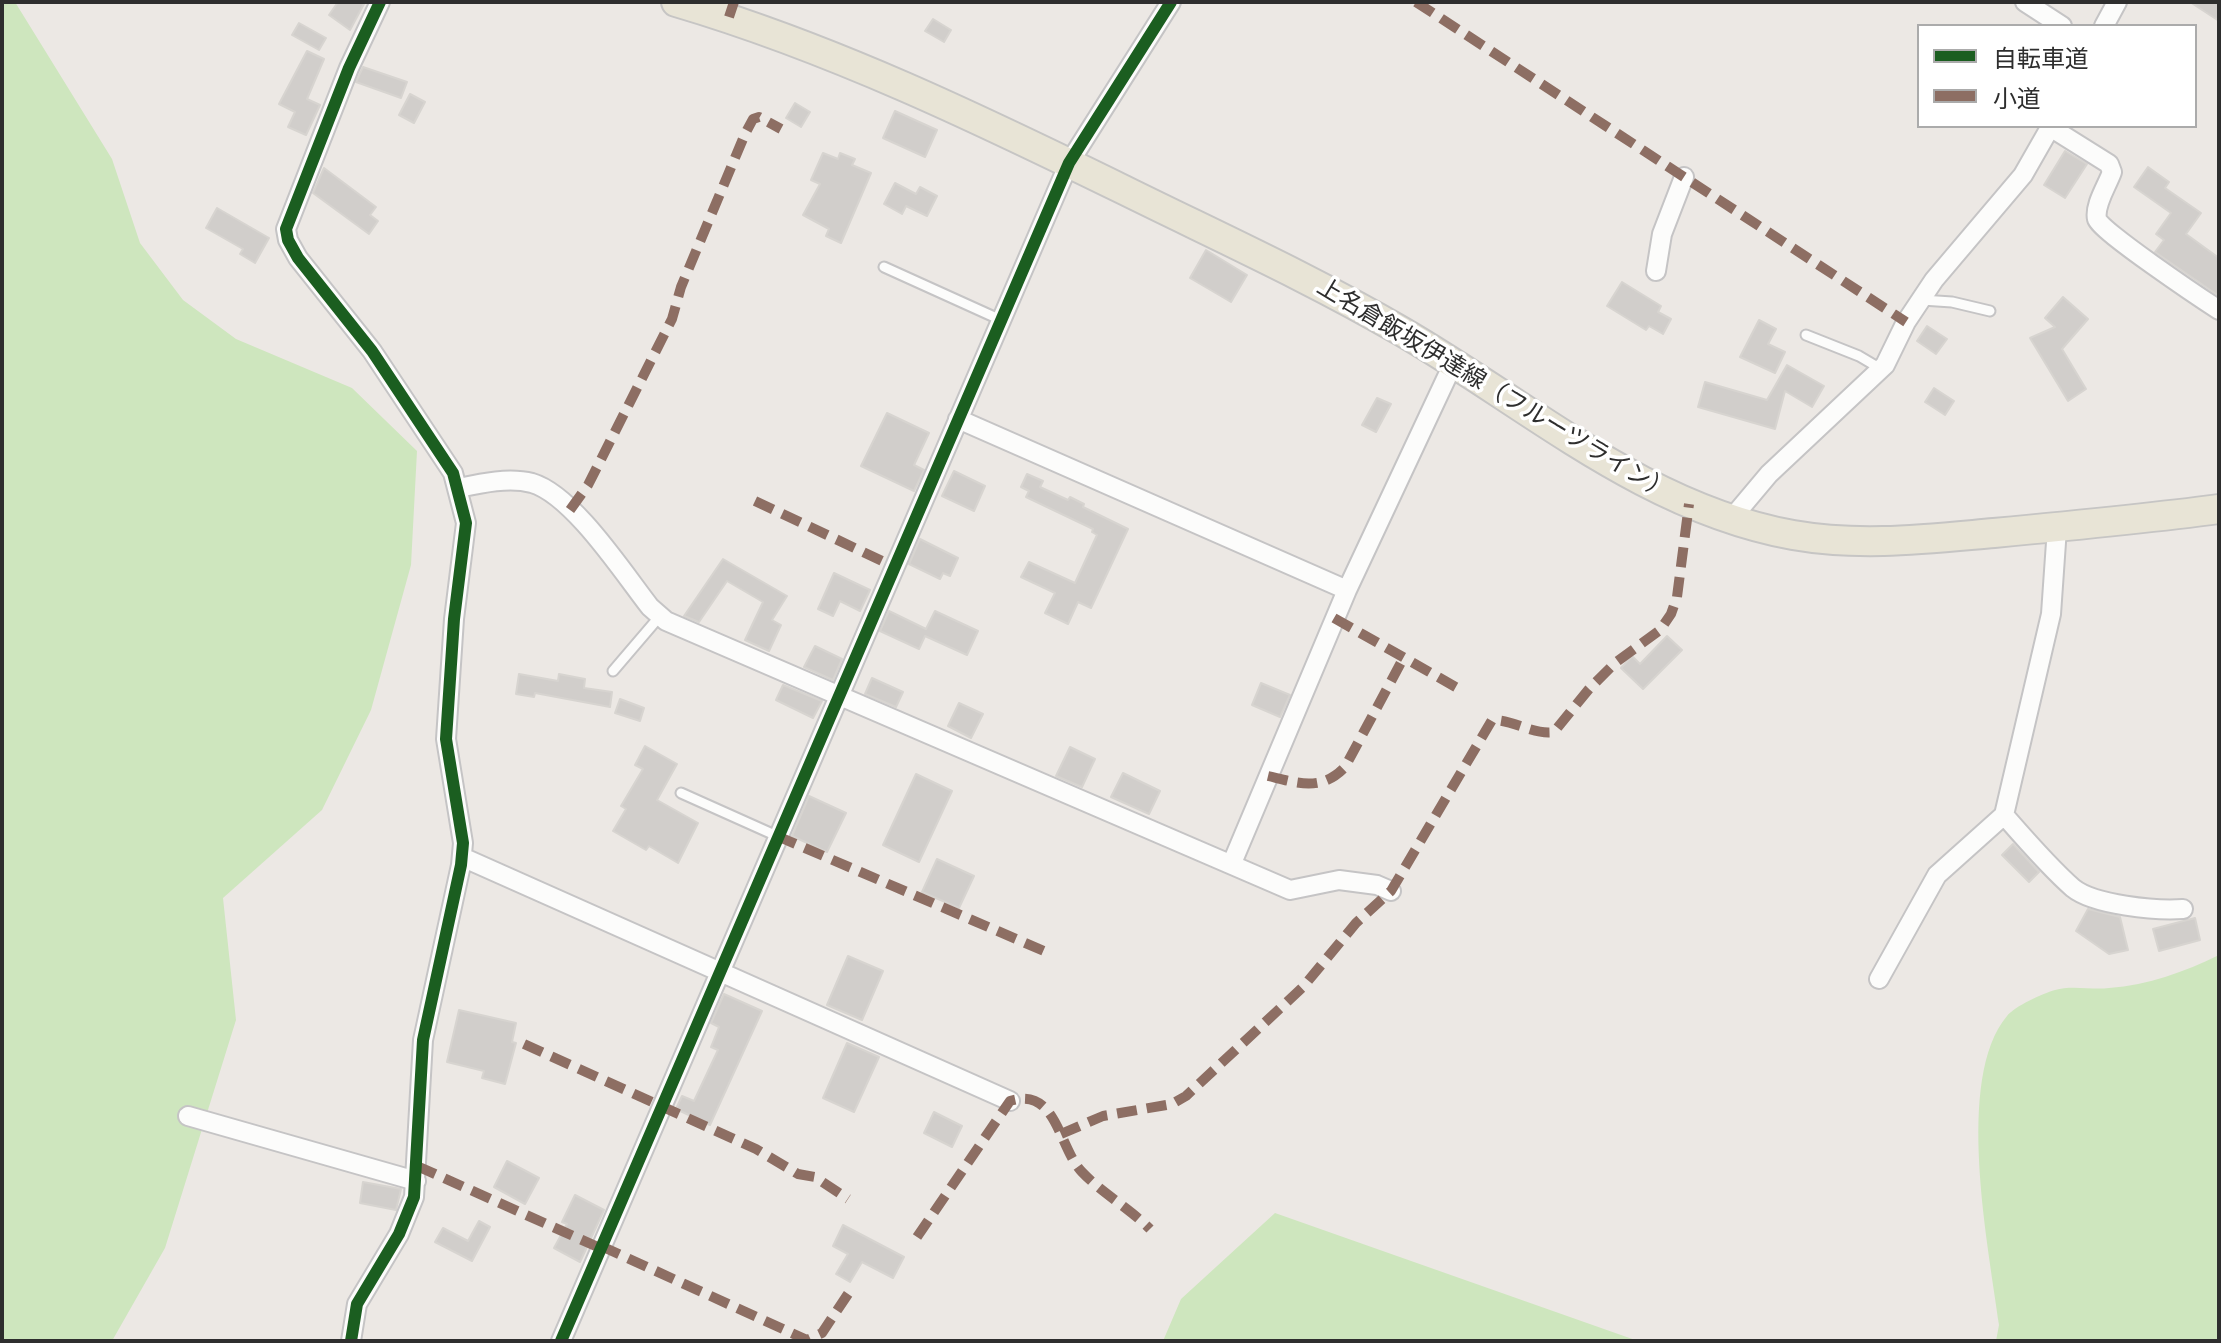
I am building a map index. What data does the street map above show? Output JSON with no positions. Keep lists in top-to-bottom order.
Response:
{
  "streets": {
    "main road": ["上名倉飯坂伊達線（フルーツライン）"]
  },
  "legend": ["自転車道", "小道"]
}
